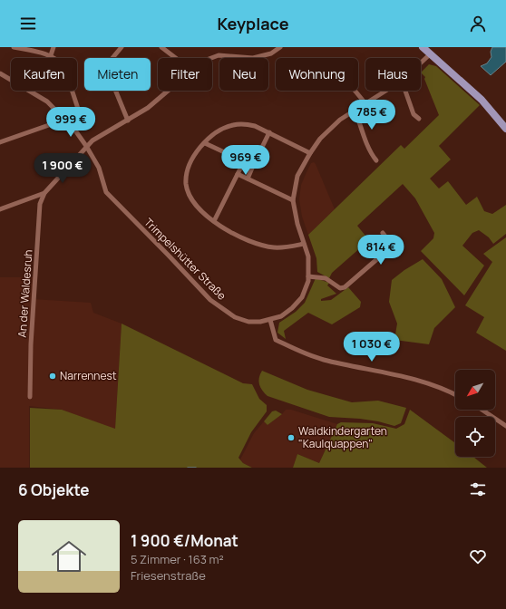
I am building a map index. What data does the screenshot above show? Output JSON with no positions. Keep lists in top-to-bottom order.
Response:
{
  "streets": {
    "street": ["Trimpelshütter Straße", "An der Waldesruh"]
  },
  "places": ["Narrennest", "Waldkindergarten \"Kaulquappen\""],
  "north": "bottom left",
  "page": {
    "header": "Keyplace",
    "chip": [
      "Kaufen",
      "Mieten",
      "Filter",
      "Neu",
      "Wohnung",
      "Haus"
    ],
    "price": [
      "785 €",
      "999 €",
      "969 €",
      "1 900 €",
      "814 €",
      "1 030 €"
    ],
    "heading": "6 Objekte",
    "list": [
      {
        "name": "1 900 €/Monat",
        "note": "5 Zimmer · 163 m² · Friesenstraße"
      }
    ]
  }
}
